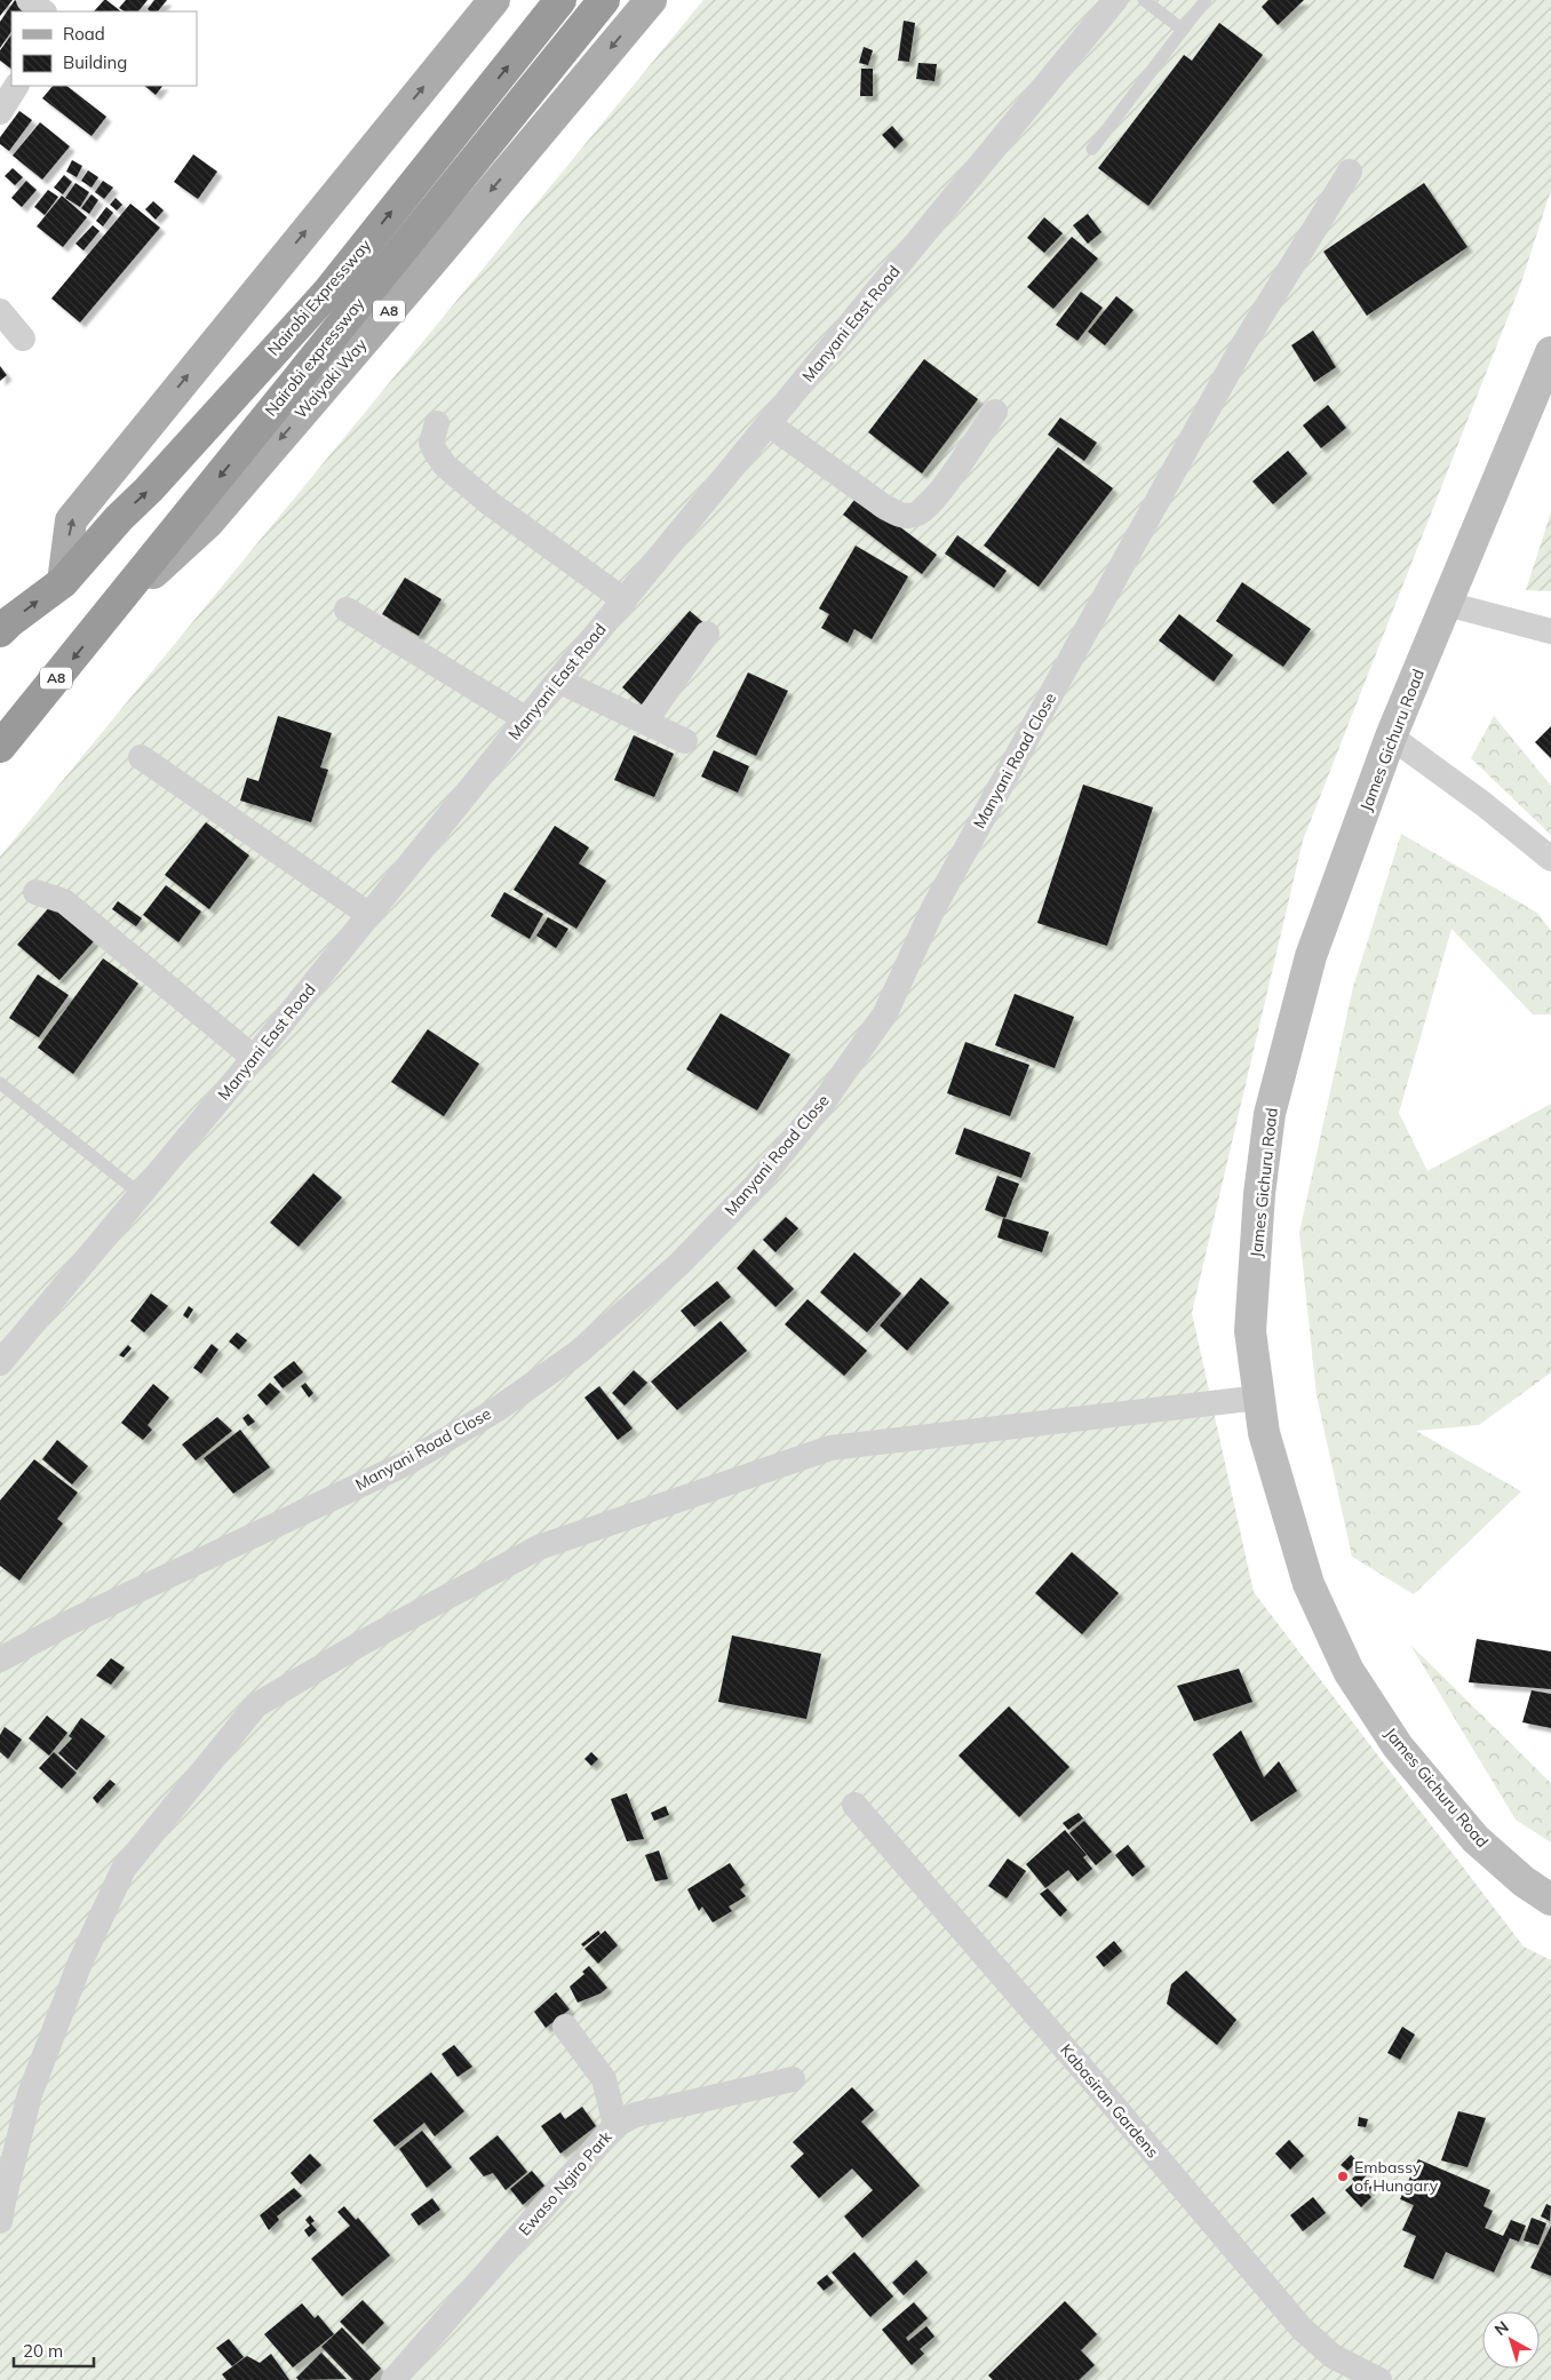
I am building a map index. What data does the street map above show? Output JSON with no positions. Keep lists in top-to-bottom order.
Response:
{
  "streets": {
    "highway": [
      "Nairobi Expressway",
      "A8",
      "Nairobi expressway",
      "Waiyaki Way"
    ],
    "main road": ["James Gichuru Road"],
    "street": [
      "Manyani East Road",
      "Manyani Road Close",
      "Kabasiran Gardens",
      "Ewaso Ngiro Park"
    ]
  },
  "crossings": [
    ["Nairobi expressway", "Waiyaki Way"]
  ],
  "one_way": ["Nairobi Expressway", "Nairobi expressway"],
  "places": ["Embassy of Hungary"],
  "legend": ["Road", "Building"],
  "scale_bar": "20 m",
  "north": "top left"
}
